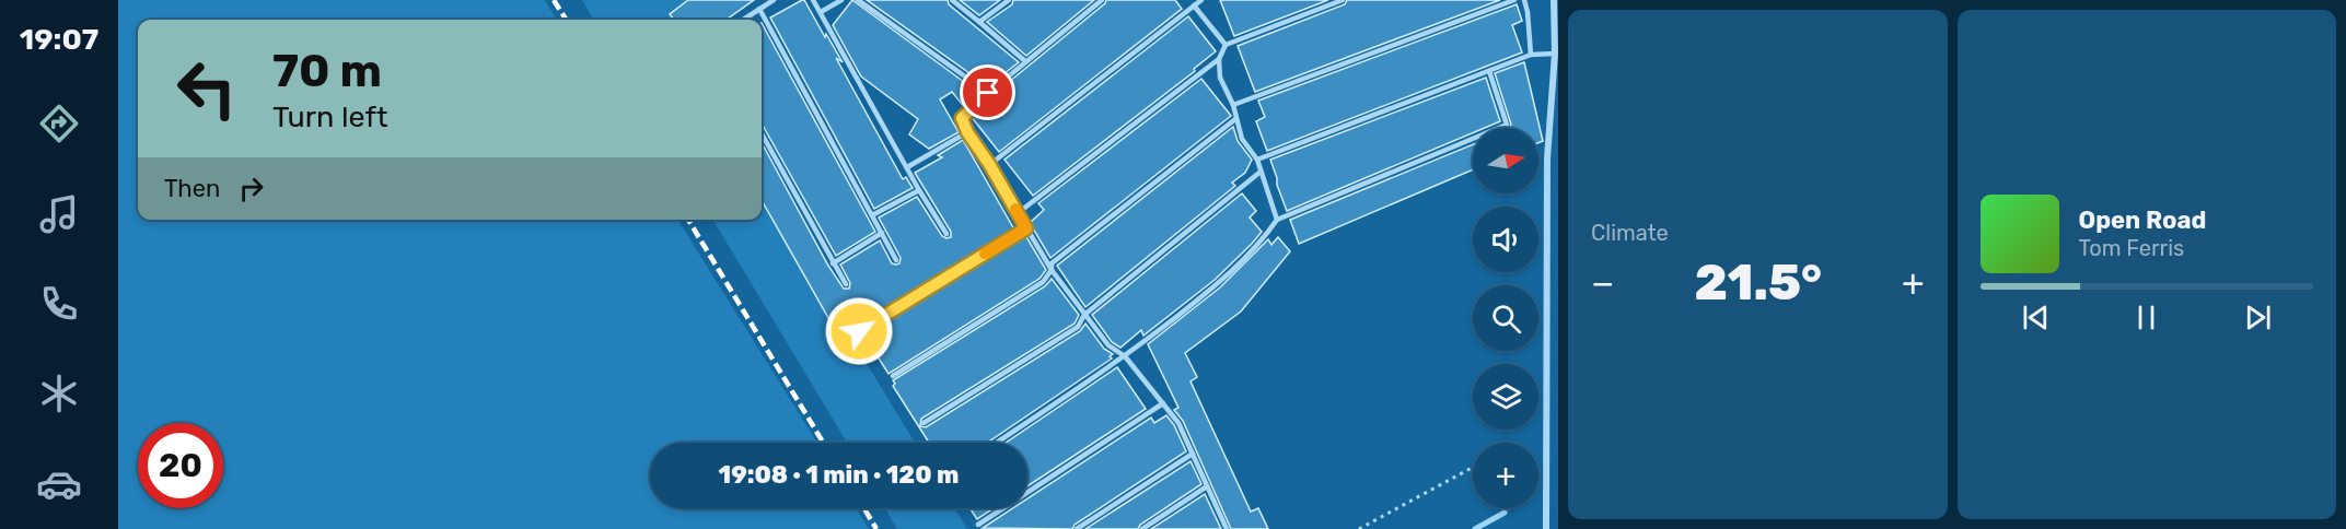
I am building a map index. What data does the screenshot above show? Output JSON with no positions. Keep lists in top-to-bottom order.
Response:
{
  "north": "right",
  "page": {
    "tabs": "19:07",
    "tile": "Climate",
    "turn": ["70 m", "Turn left"],
    "map_buttons": "+",
    "then": "Then",
    "song": ["Open Road", "Tom Ferris"],
    "heat": ["−", "21.5°", "+"],
    "limit": "20",
    "trip": "19:08 · 1 min · 120 m"
  }
}
